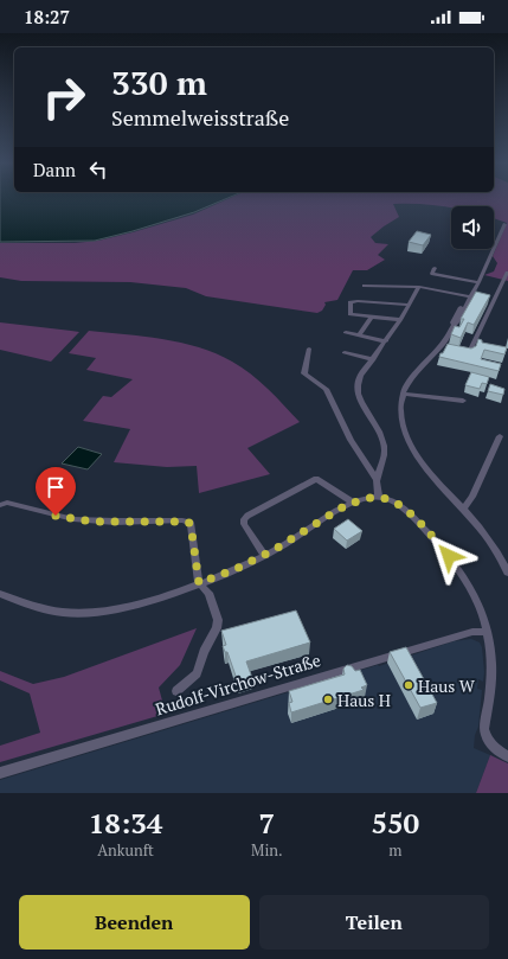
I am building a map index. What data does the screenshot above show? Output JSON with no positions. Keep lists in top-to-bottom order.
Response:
{
  "streets": {
    "street": ["Rudolf-Virchow-Straße"]
  },
  "places": ["Haus W", "Haus H"],
  "page": {
    "status": "18:27",
    "turn": ["330 m", "Semmelweisstraße"],
    "then": "Dann",
    "eta": [
      "18:34",
      "Ankunft",
      "7",
      "Min.",
      "550",
      "m"
    ],
    "buttons": ["Beenden", "Teilen"]
  }
}
